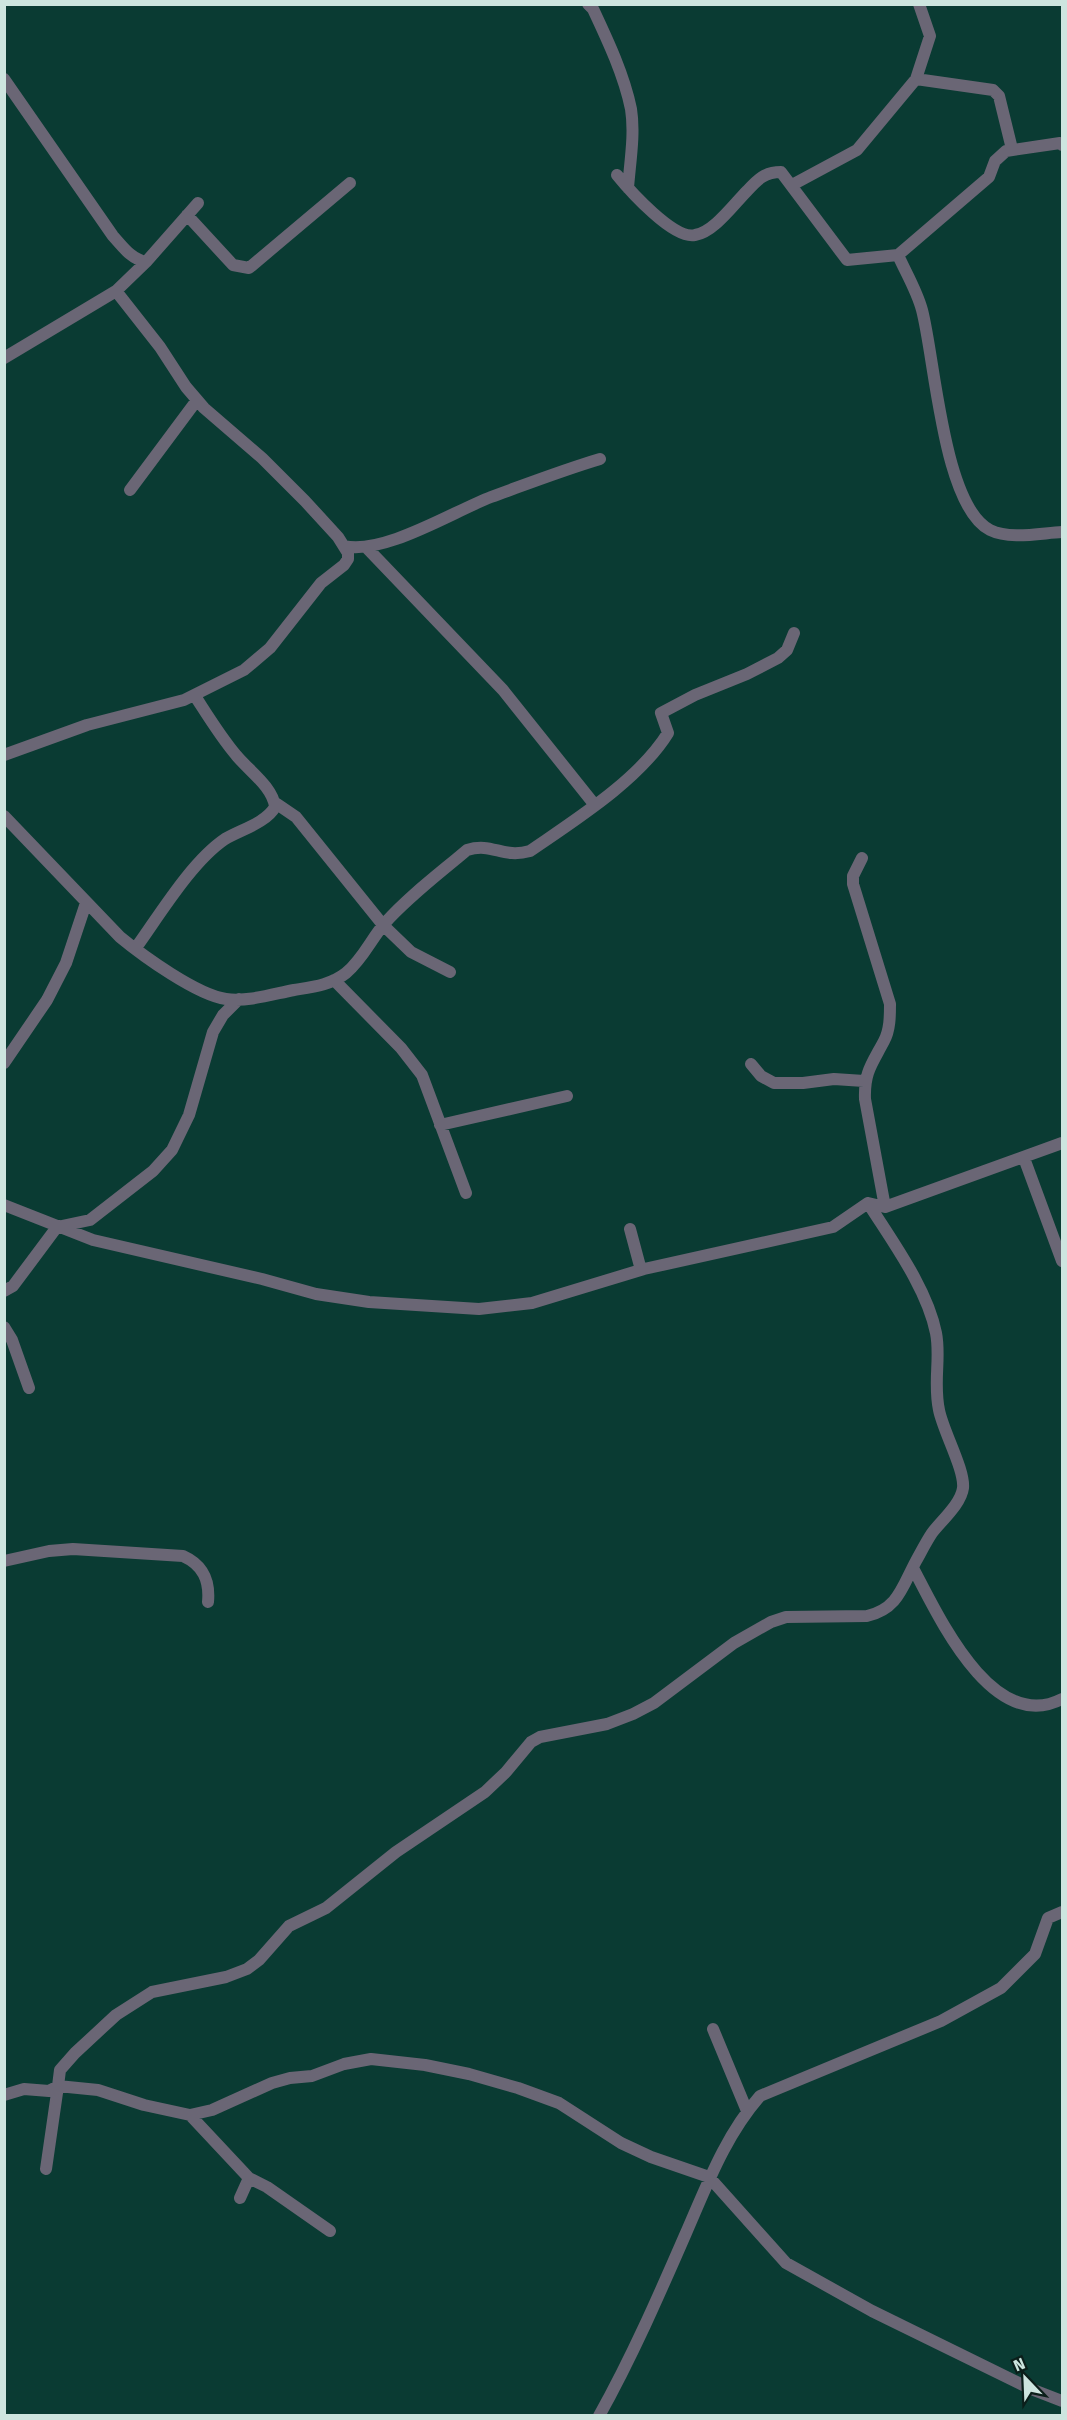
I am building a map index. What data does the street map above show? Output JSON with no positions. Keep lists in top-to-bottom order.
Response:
{
  "north": "top left"
}
